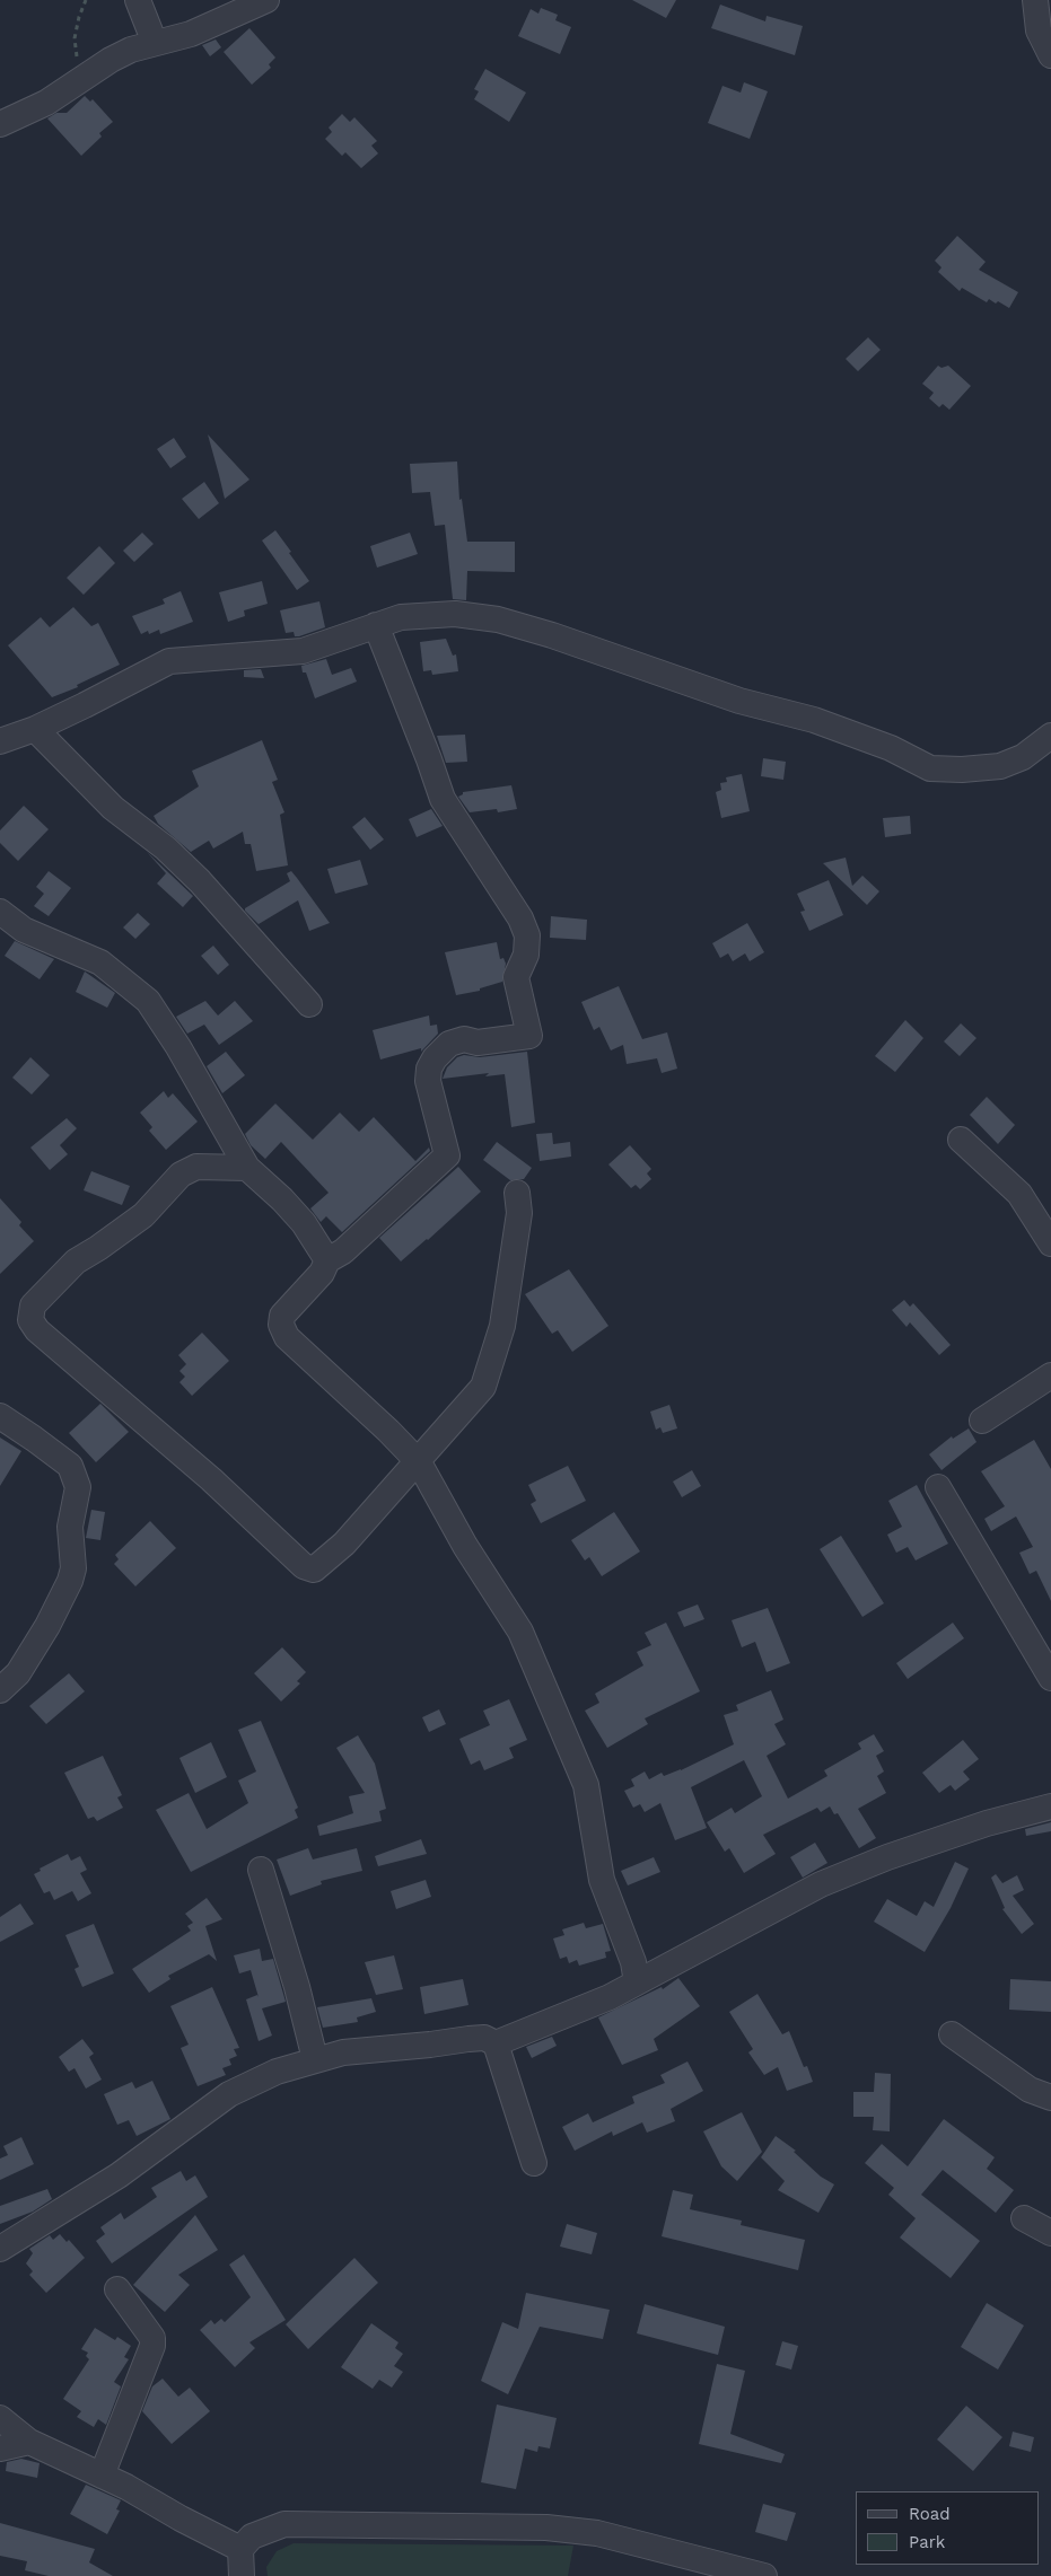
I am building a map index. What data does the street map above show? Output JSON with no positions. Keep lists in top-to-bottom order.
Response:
{
  "legend": ["Road", "Park"]
}
